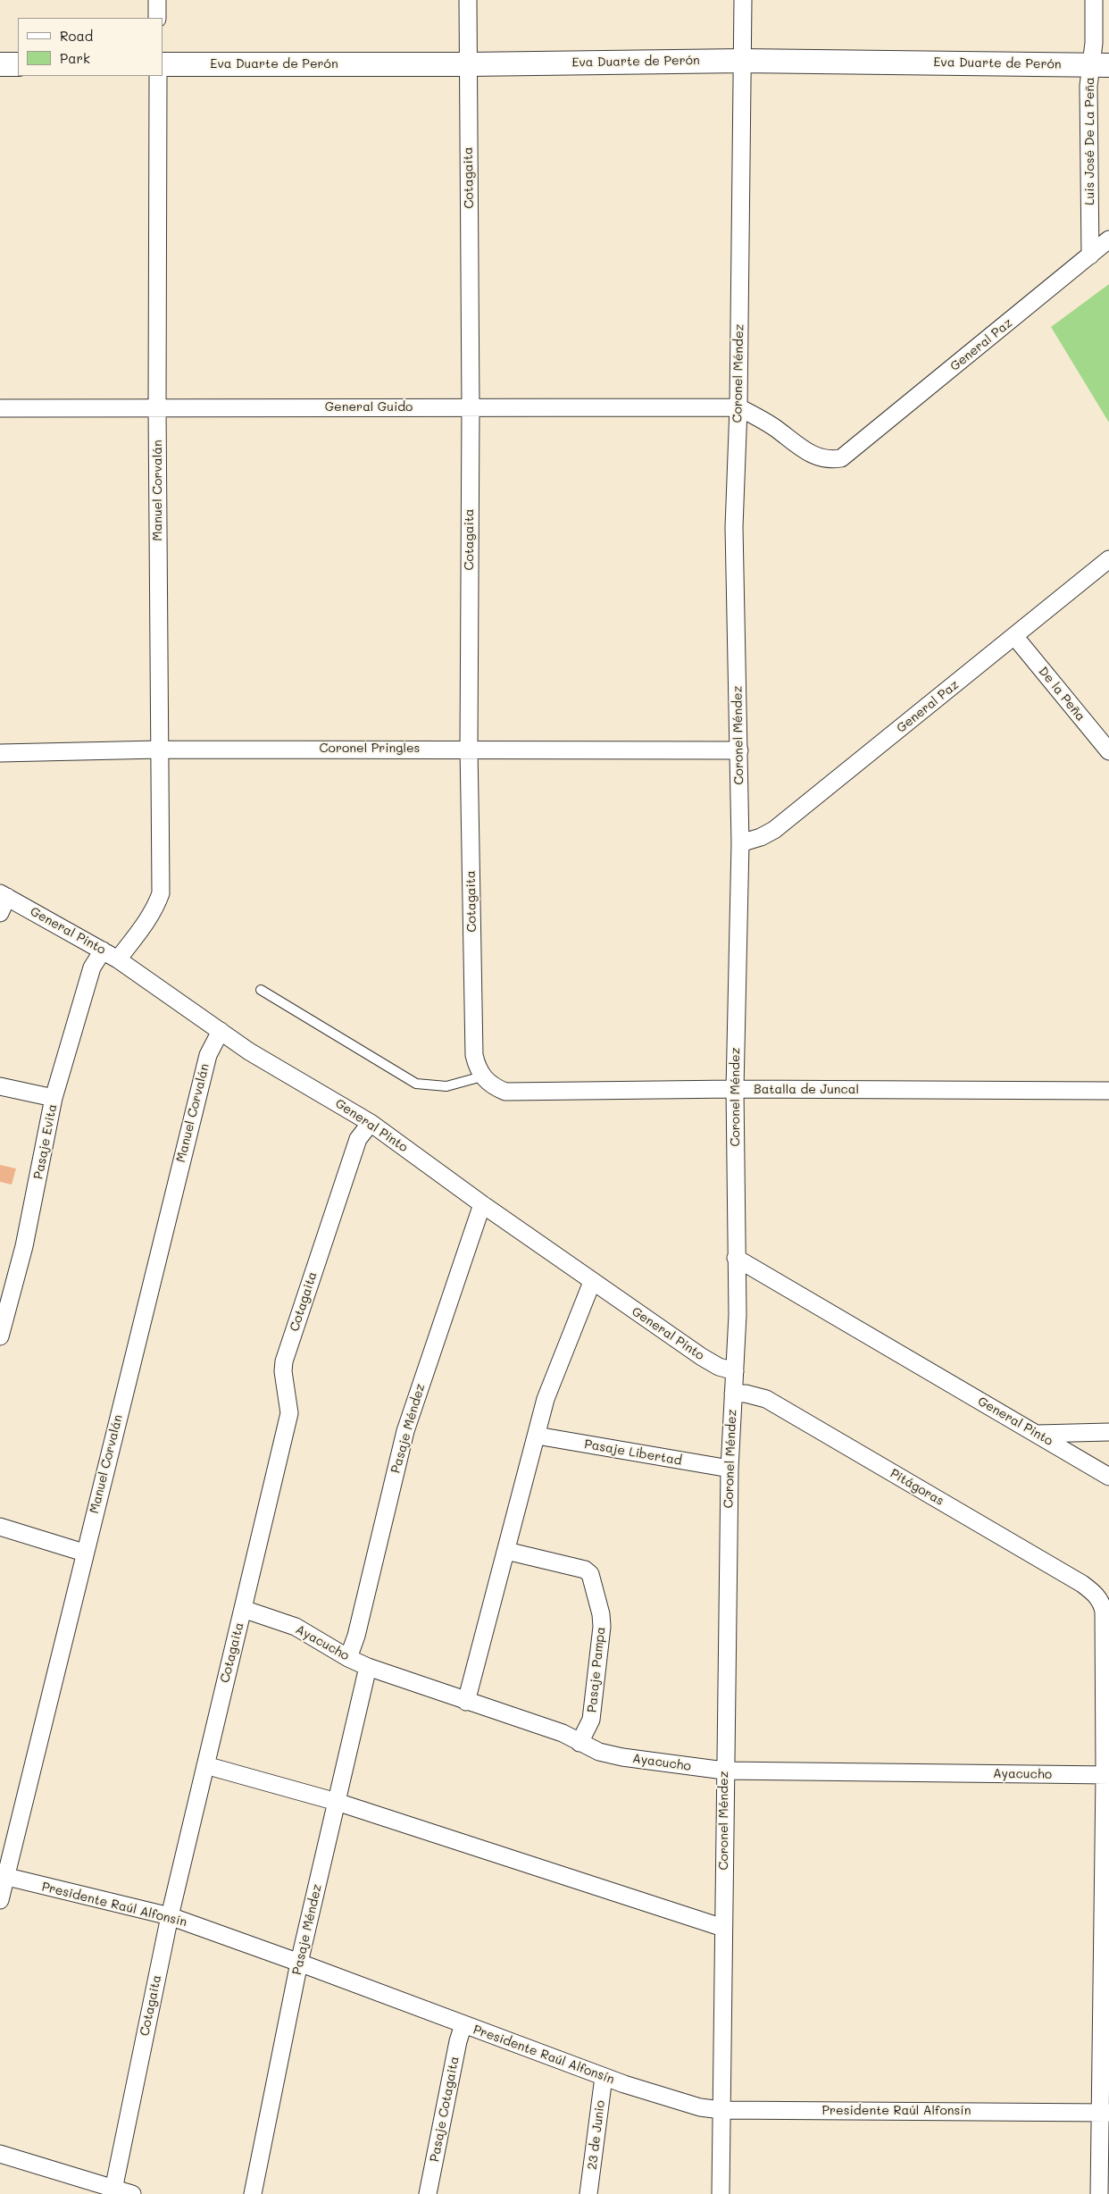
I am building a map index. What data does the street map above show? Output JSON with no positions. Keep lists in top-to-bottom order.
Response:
{
  "streets": {
    "main road": ["Eva Duarte de Perón"],
    "street": [
      "Luis José De La Peña",
      "Cotagaita",
      "General Paz",
      "Coronel Méndez",
      "General Guido",
      "Manuel Corvalán",
      "De la Peña",
      "Coronel Pringles",
      "General Pinto",
      "Batalla de Juncal",
      "Pasaje Evita",
      "Pasaje Méndez",
      "Pasaje Libertad",
      "Pitágoras",
      "Ayacucho",
      "Pasaje Pampa",
      "Presidente Raúl Alfonsín",
      "Pasaje Cotagaita",
      "23 de Junio"
    ]
  },
  "crossings": [
    ["Eva Duarte de Perón", "Luis José De La Peña"],
    ["Eva Duarte de Perón", "Cotagaita"],
    ["Eva Duarte de Perón", "Coronel Méndez"],
    ["Luis José De La Peña", "General Paz"],
    ["Cotagaita", "General Guido"],
    ["Cotagaita", "Coronel Pringles"],
    ["Cotagaita", "General Pinto"],
    ["Cotagaita", "Batalla de Juncal"],
    ["Cotagaita", "Ayacucho"],
    ["Cotagaita", "Presidente Raúl Alfonsín"],
    ["General Paz", "Coronel Méndez"],
    ["General Paz", "General Guido"],
    ["General Paz", "De la Peña"],
    ["Coronel Méndez", "General Guido"],
    ["Coronel Méndez", "Coronel Pringles"],
    ["Coronel Méndez", "General Pinto"],
    ["Coronel Méndez", "Batalla de Juncal"],
    ["Coronel Méndez", "Pasaje Libertad"],
    ["Coronel Méndez", "Pitágoras"],
    ["Coronel Méndez", "Ayacucho"],
    ["Coronel Méndez", "Presidente Raúl Alfonsín"],
    ["General Guido", "Manuel Corvalán"],
    ["Manuel Corvalán", "Coronel Pringles"],
    ["Manuel Corvalán", "General Pinto"],
    ["Manuel Corvalán", "Presidente Raúl Alfonsín"],
    ["General Pinto", "Pasaje Evita"],
    ["General Pinto", "Pasaje Méndez"],
    ["Pasaje Méndez", "Ayacucho"],
    ["Pasaje Méndez", "Presidente Raúl Alfonsín"],
    ["Ayacucho", "Pasaje Pampa"],
    ["Presidente Raúl Alfonsín", "Pasaje Cotagaita"],
    ["Presidente Raúl Alfonsín", "23 de Junio"]
  ],
  "legend": ["Road", "Park"]
}
